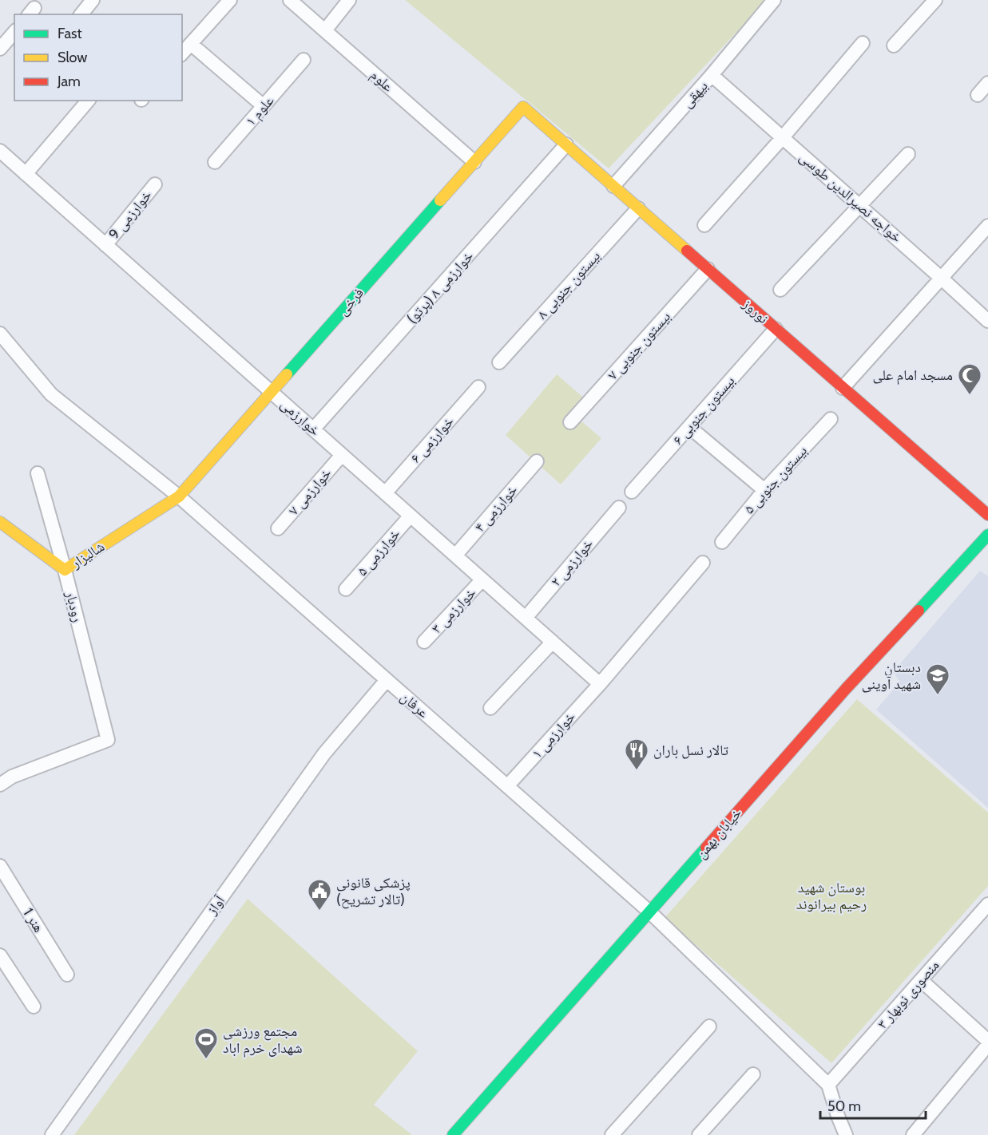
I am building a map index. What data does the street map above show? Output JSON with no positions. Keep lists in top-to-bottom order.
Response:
{
  "streets": {
    "street": [
      "علوم",
      "بیهقی",
      "علوم ۱",
      "خواجه نصیرالدین طوسی",
      "خوارزمی 9",
      "بیستون جنوبی ۸",
      "خوارزمی ۸ (پرتو)",
      "فرخی",
      "نوروز",
      "بیستون جنوبی ۷",
      "بیستون جنوبی ۶",
      "خوارزمی",
      "خوارزمی ۶",
      "بیستون جنوبی ۵",
      "خوارزمی ۷",
      "خوارزمی ۴",
      "خوارزمی ۵",
      "شالیزار",
      "خوارزمی ۲",
      "رودبار",
      "خوارزمی ۳",
      "عرفان",
      "خوارزمی ۱",
      "خیابان بهمن",
      "آواز",
      "هنر 1",
      "منصوری نوبهار ۳"
    ]
  },
  "crossings": [
    ["علوم", "فرخی"],
    ["بیهقی", "خواجه نصیرالدین طوسی"],
    ["بیهقی", "نوروز"],
    ["خوارزمی 9", "خوارزمی"],
    ["بیستون جنوبی ۸", "نوروز"],
    ["خوارزمی ۸ (پرتو)", "نوروز"],
    ["خوارزمی ۸ (پرتو)", "خوارزمی"],
    ["فرخی", "نوروز"],
    ["فرخی", "خوارزمی"],
    ["فرخی", "شالیزار"],
    ["فرخی", "عرفان"],
    ["نوروز", "بیستون جنوبی ۷"],
    ["نوروز", "بیستون جنوبی ۶"],
    ["خوارزمی", "خوارزمی ۶"],
    ["خوارزمی", "خوارزمی ۷"],
    ["خوارزمی", "خوارزمی ۴"],
    ["خوارزمی", "خوارزمی ۵"],
    ["خوارزمی", "خوارزمی ۲"],
    ["خوارزمی", "خوارزمی ۳"],
    ["خوارزمی", "خوارزمی ۱"],
    ["شالیزار", "رودبار"],
    ["شالیزار", "عرفان"],
    ["عرفان", "خوارزمی ۱"],
    ["عرفان", "خیابان بهمن"],
    ["عرفان", "آواز"],
    ["عرفان", "منصوری نوبهار ۳"]
  ],
  "parks": ["بوستان شهید رحیم بیرانوند"],
  "places": {
    "mosque": ["مسجد امام علی"],
    "school or university": ["دبستان شهید آوینی"],
    "restaurant": ["تالار نسل باران"],
    "public building": ["پزشکی قانونی (تالار تشریح)"],
    "sports": ["مجتمع ورزشی شهدای خرم اباد"]
  },
  "legend": ["Fast", "Slow", "Jam"],
  "scale_bar": "50 m"
}
